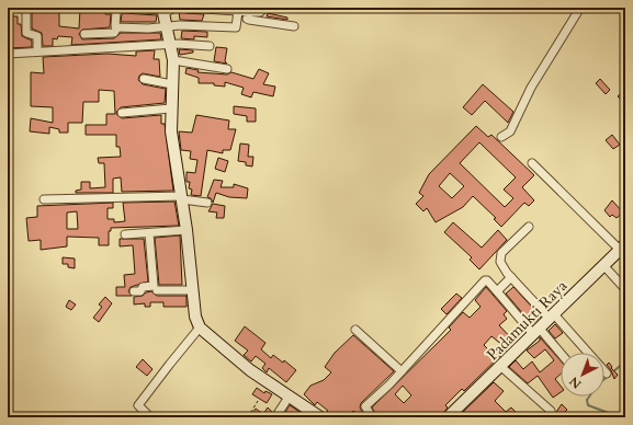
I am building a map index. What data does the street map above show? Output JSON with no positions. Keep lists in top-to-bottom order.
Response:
{
  "streets": {
    "street": ["Padamukti Raya"]
  },
  "north": "bottom left"
}
